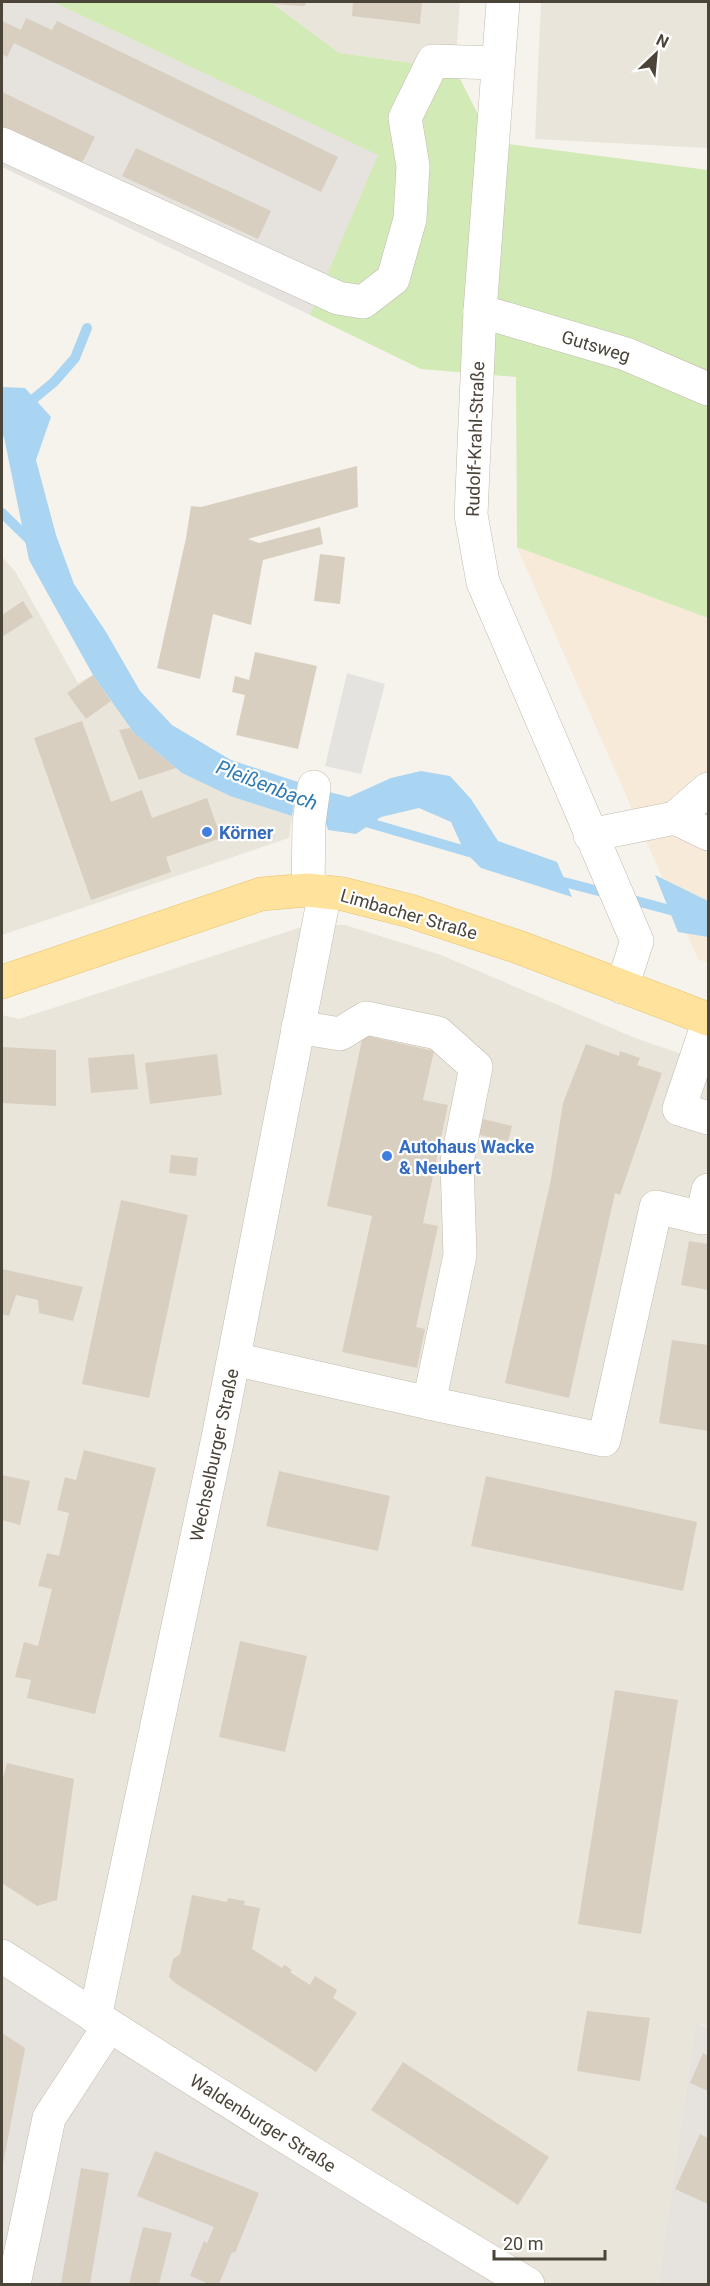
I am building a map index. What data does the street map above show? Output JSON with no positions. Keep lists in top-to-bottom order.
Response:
{
  "streets": {
    "main road": ["Limbacher Straße"],
    "street": [
      "Gutsweg",
      "Rudolf-Krahl-Straße",
      "Wechselburger Straße",
      "Waldenburger Straße"
    ]
  },
  "crossings": [
    ["Gutsweg", "Rudolf-Krahl-Straße"],
    ["Rudolf-Krahl-Straße", "Limbacher Straße"],
    ["Limbacher Straße", "Wechselburger Straße"],
    ["Wechselburger Straße", "Waldenburger Straße"]
  ],
  "water": ["Pleißenbach"],
  "places": ["Körner", "Autohaus Wacke & Neubert"],
  "scale_bar": "20 m",
  "north": "top right"
}
